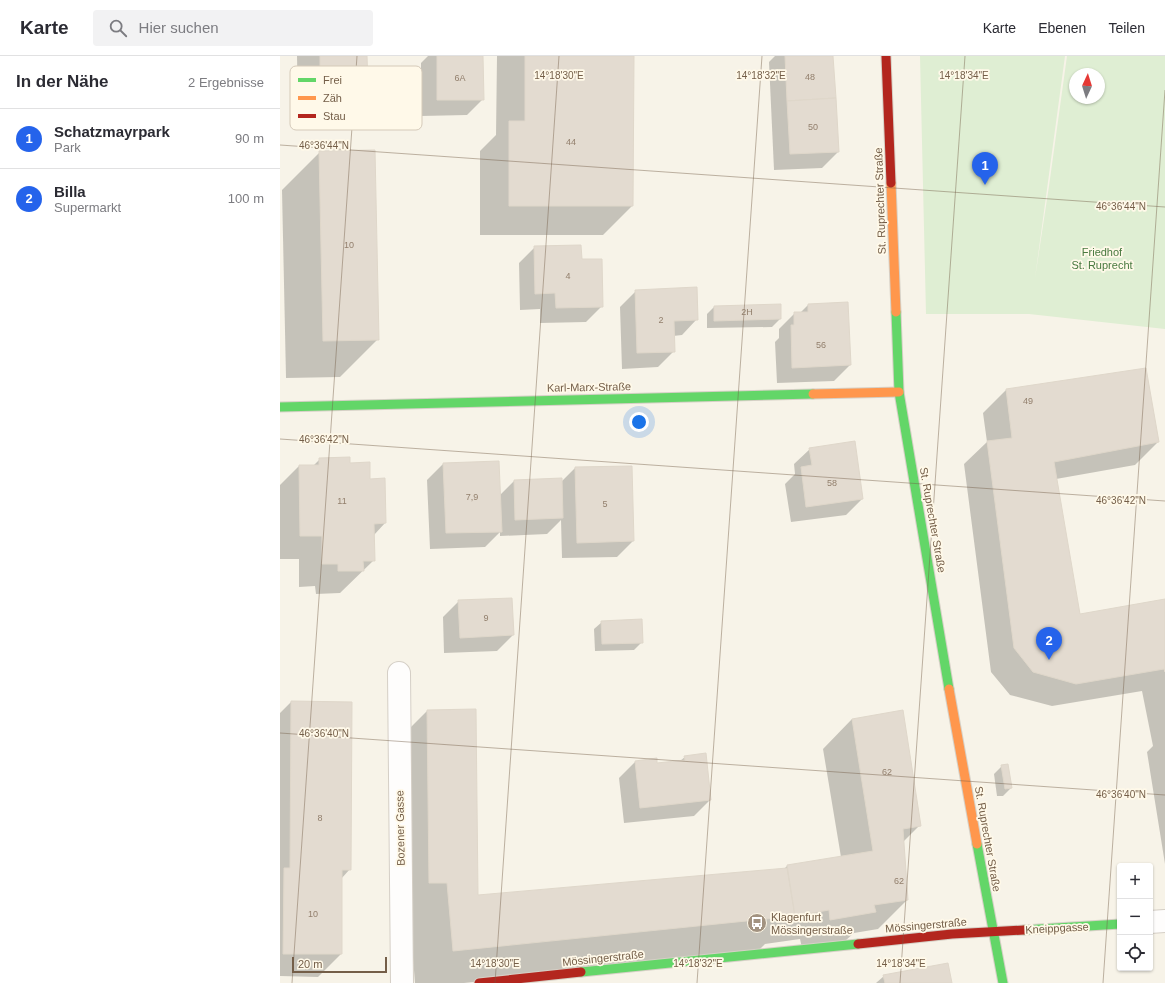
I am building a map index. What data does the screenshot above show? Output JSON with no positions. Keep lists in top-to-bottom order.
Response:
{
  "streets": {
    "street": [
      "St. Ruprechter Straße",
      "Karl-Marx-Straße",
      "Bozener Gasse",
      "Mössingerstraße",
      "Kneippgasse"
    ]
  },
  "crossings": [
    ["St. Ruprechter Straße", "Karl-Marx-Straße"],
    ["St. Ruprechter Straße", "Mössingerstraße"],
    ["St. Ruprechter Straße", "Kneippgasse"],
    ["Mössingerstraße", "Kneippgasse"]
  ],
  "parks": ["Friedhof St. Ruprecht"],
  "places": {
    "bus stop": ["Klagenfurt Mössingerstraße"]
  },
  "house_numbers": [
    "48",
    "6A",
    "50",
    "44",
    "10",
    "4",
    "2H",
    "2",
    "56",
    "49",
    "58",
    "7,9",
    "11",
    "5",
    "9",
    "62",
    "8",
    "62",
    "10"
  ],
  "legend": ["Frei", "Zäh", "Stau"],
  "scale_bar": "20 m",
  "north": "top",
  "page": {
    "header": "Karte",
    "search": "Hier suchen",
    "nav": ["Karte", "Ebenen", "Teilen"],
    "heading": ["In der Nähe", "2 Ergebnisse"],
    "list": [
      {
        "mark": "1",
        "name": "Schatzmayrpark",
        "note": "Park",
        "value": "90 m"
      },
      {
        "mark": "2",
        "name": "Billa",
        "note": "Supermarkt",
        "value": "100 m"
      }
    ],
    "pins": ["1", "2"],
    "map_buttons": ["+", "−"],
    "scale": "20 m"
  },
  "coordinates": [
    "14°18'30\"E",
    "14°18'32\"E",
    "14°18'34\"E",
    "46°36'44\"N",
    "46°36'42\"N",
    "46°36'40\"N"
  ]
}
